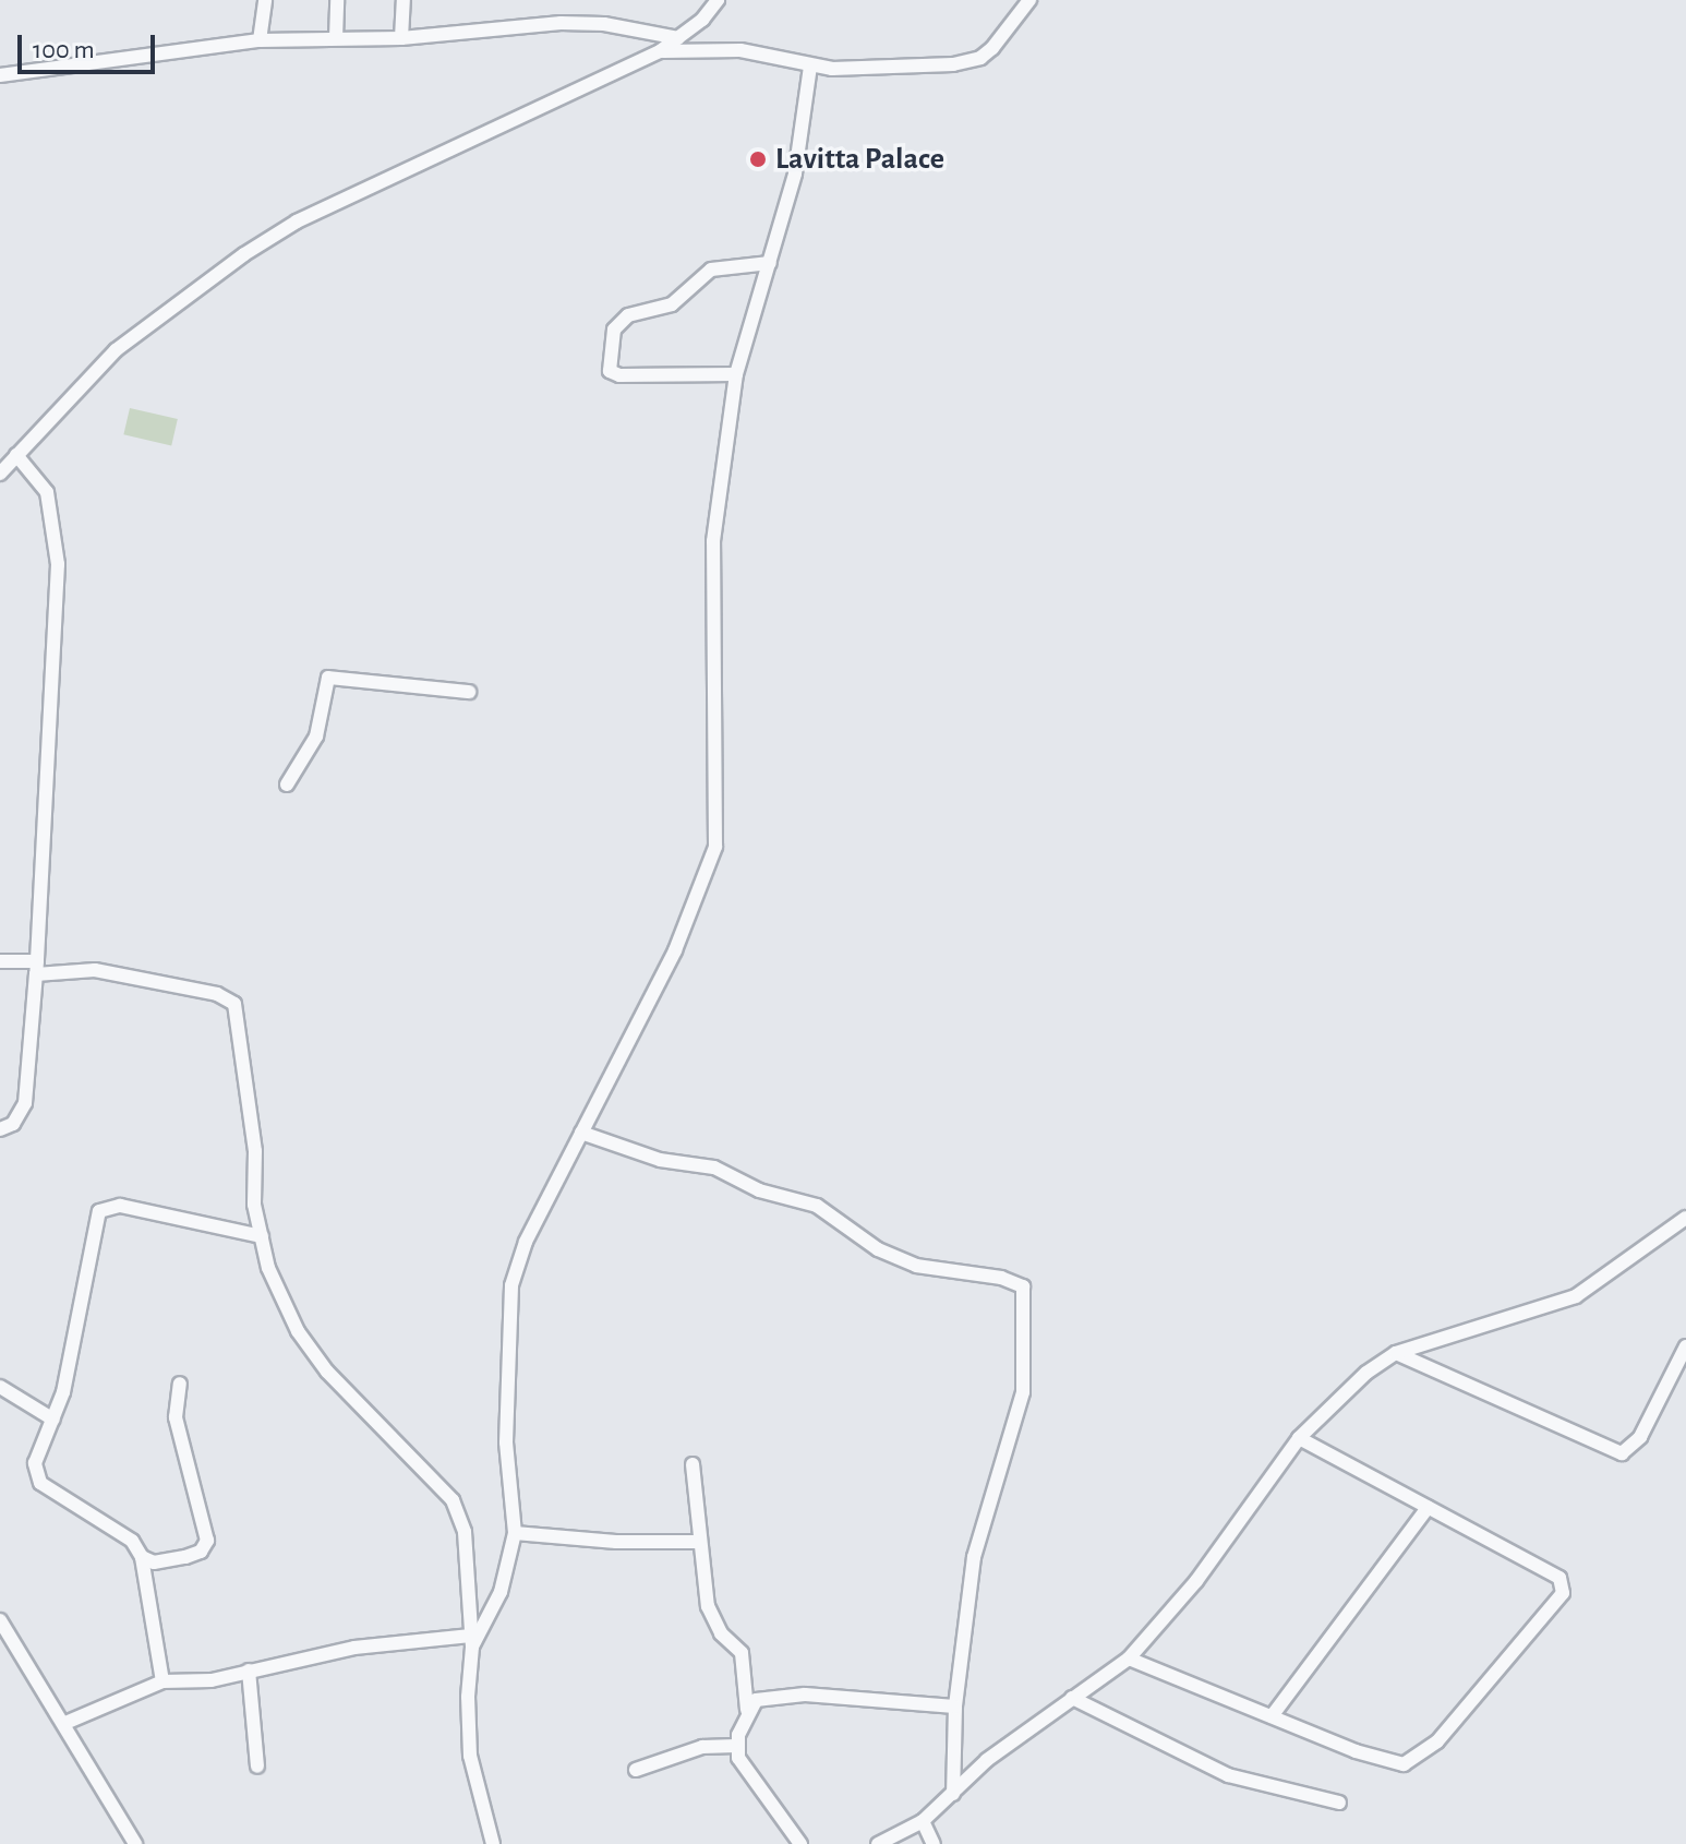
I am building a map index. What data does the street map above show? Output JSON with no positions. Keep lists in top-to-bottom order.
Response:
{
  "places": ["Lavitta Palace"],
  "scale_bar": "100 m"
}
